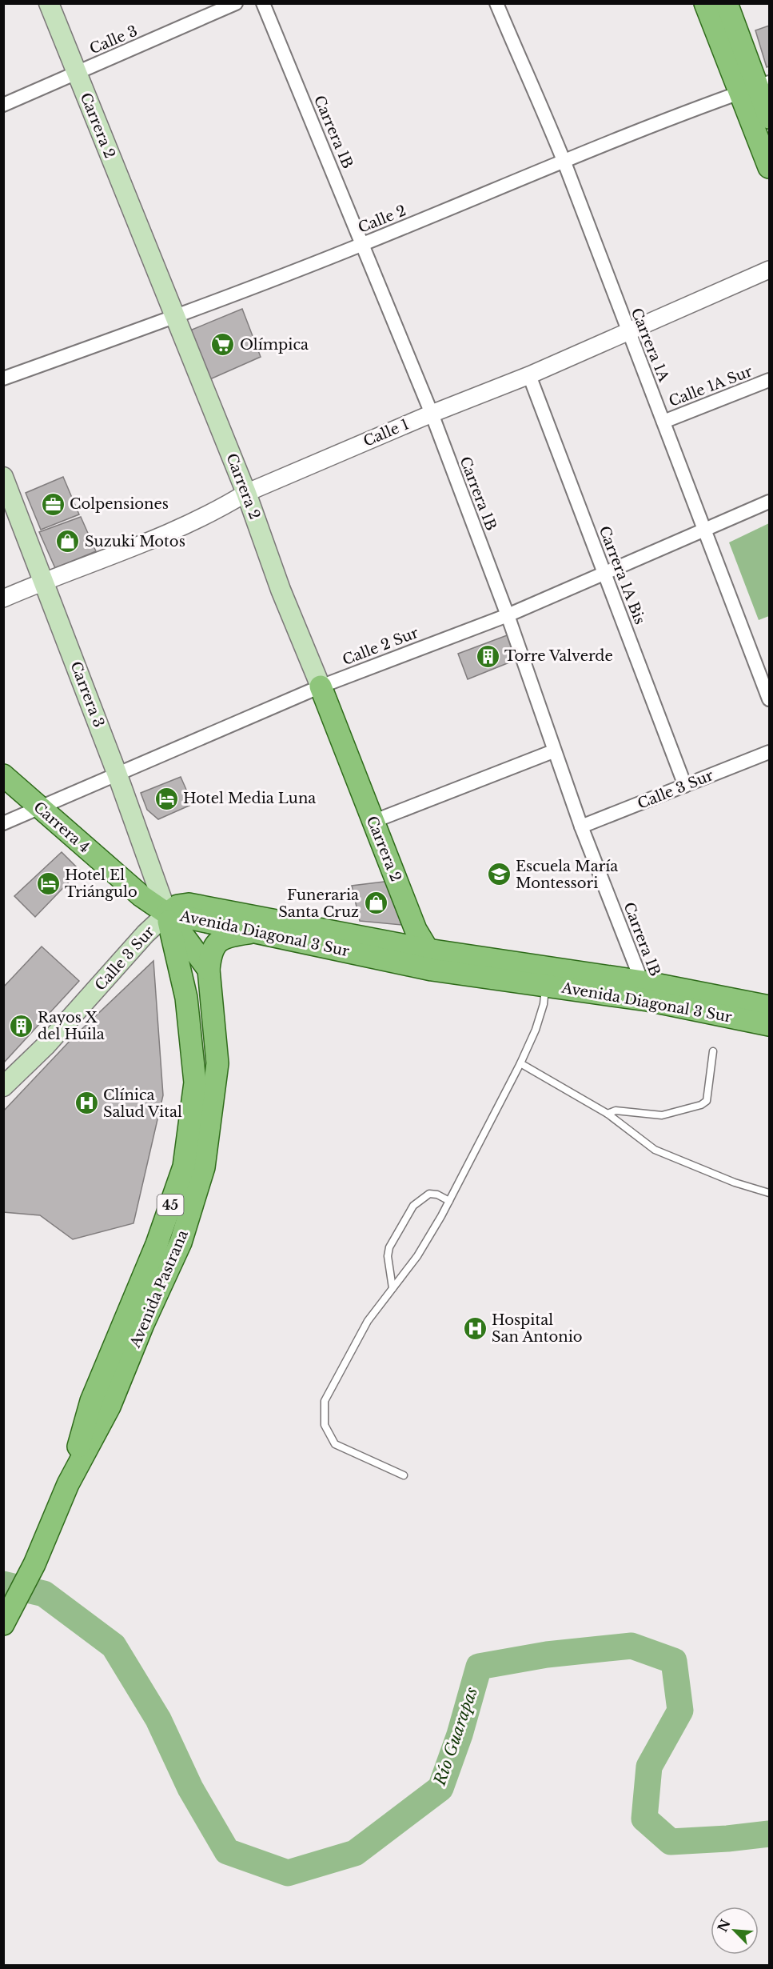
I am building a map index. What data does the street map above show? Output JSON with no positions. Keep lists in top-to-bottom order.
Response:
{
  "streets": {
    "main road": [
      "Carrera 2",
      "Carrera 3",
      "Calle 3 Sur",
      "Carrera 4",
      "Avenida Diagonal 3 Sur",
      "45",
      "Avenida Pastrana"
    ],
    "street": [
      "Calle 3",
      "Carrera 1B",
      "Calle 2",
      "Carrera 1A",
      "Calle 1A Sur",
      "Calle 1",
      "Carrera 1A Bis",
      "Calle 2 Sur"
    ]
  },
  "crossings": [
    ["Calle 3", "Carrera 2"],
    ["Carrera 2", "Calle 2"],
    ["Carrera 2", "Calle 1"],
    ["Carrera 2", "Calle 2 Sur"],
    ["Carrera 2", "Avenida Diagonal 3 Sur"],
    ["Carrera 1B", "Calle 2"],
    ["Carrera 1B", "Calle 1"],
    ["Carrera 1B", "Calle 2 Sur"],
    ["Carrera 1B", "Calle 3 Sur"],
    ["Carrera 1B", "Avenida Diagonal 3 Sur"],
    ["Calle 2", "Carrera 1A"],
    ["Carrera 1A", "Calle 1A Sur"],
    ["Carrera 1A", "Calle 1"],
    ["Carrera 1A", "Calle 2 Sur"],
    ["Calle 1", "Carrera 1A Bis"],
    ["Calle 1", "Carrera 3"],
    ["Carrera 1A Bis", "Calle 2 Sur"],
    ["Carrera 1A Bis", "Calle 3 Sur"],
    ["Calle 2 Sur", "Carrera 3"],
    ["Calle 2 Sur", "Carrera 4"],
    ["Carrera 3", "Calle 3 Sur"],
    ["Carrera 3", "Carrera 4"],
    ["Carrera 3", "Avenida Diagonal 3 Sur"],
    ["Carrera 3", "Avenida Pastrana"],
    ["Calle 3 Sur", "Carrera 4"],
    ["Calle 3 Sur", "Avenida Diagonal 3 Sur"],
    ["Calle 3 Sur", "Avenida Pastrana"],
    ["Carrera 4", "Avenida Diagonal 3 Sur"],
    ["Carrera 4", "Avenida Pastrana"],
    ["Avenida Diagonal 3 Sur", "Avenida Pastrana"]
  ],
  "water": ["Río Guarapas"],
  "places": {
    "supermarket": ["Olímpica"],
    "office": ["Colpensiones"],
    "shop": ["Suzuki Motos", "Funeraria Santa Cruz"],
    "building": ["Torre Valverde", "Rayos X del Huila"],
    "hotel": ["Hotel Media Luna", "Hotel El Triángulo"],
    "school or university": ["Escuela María Montessori"],
    "hospital": ["Clínica Salud Vital", "Hospital San Antonio"]
  },
  "north": "top left"
}
